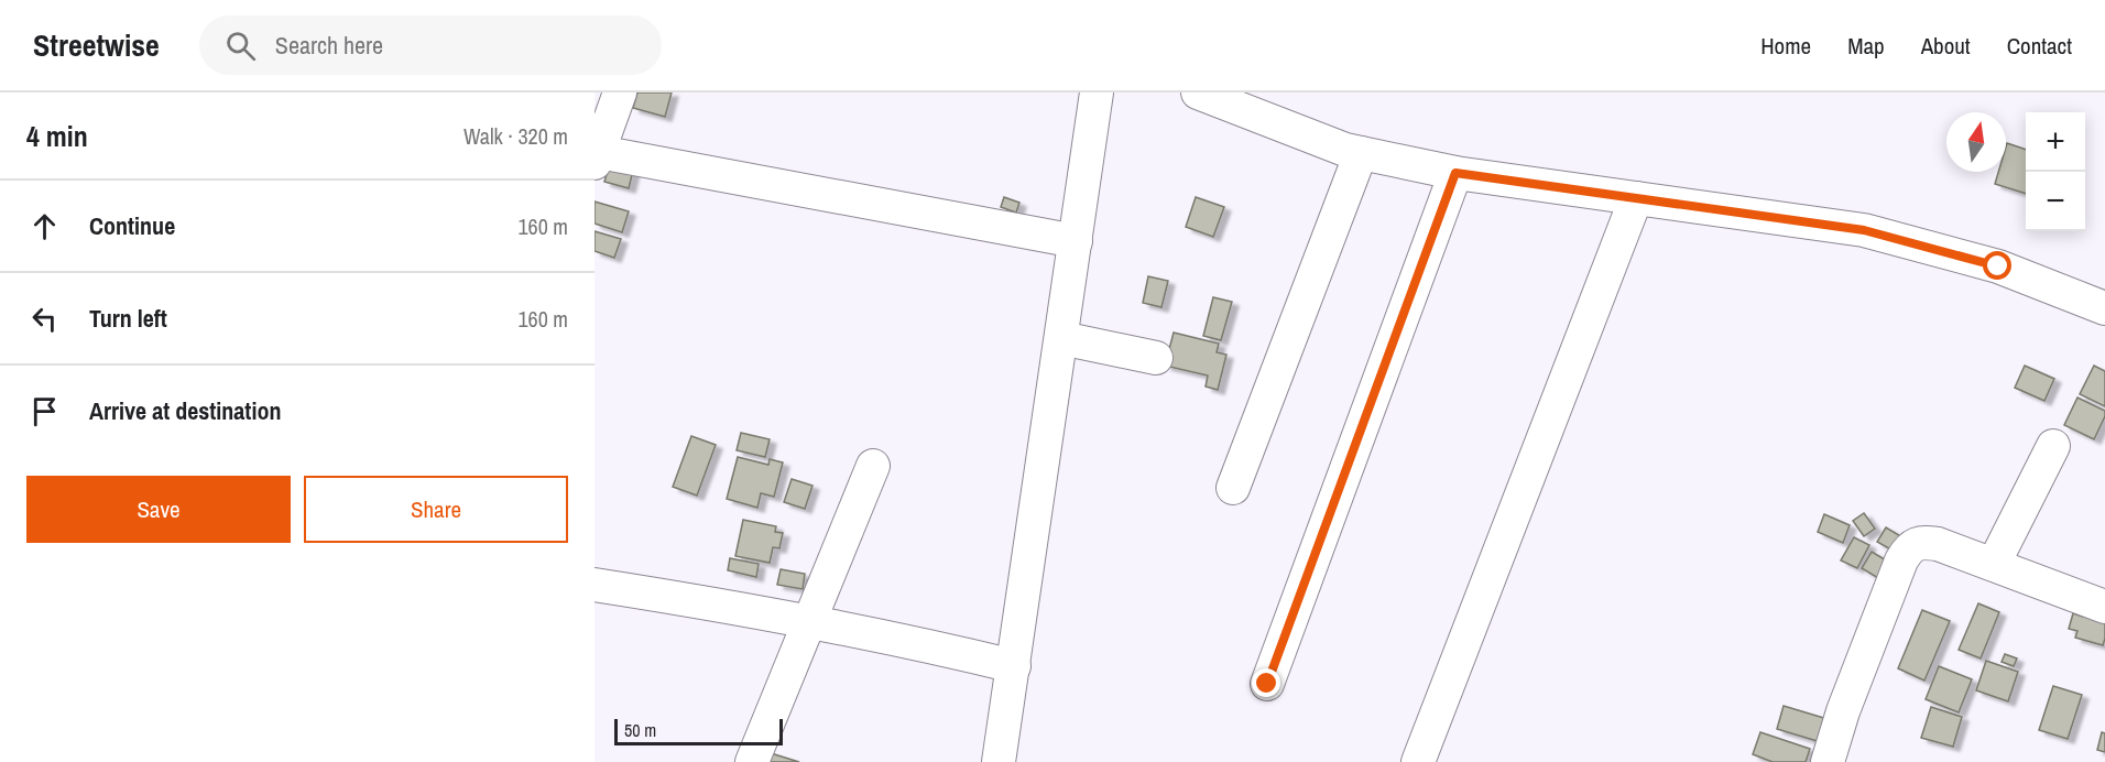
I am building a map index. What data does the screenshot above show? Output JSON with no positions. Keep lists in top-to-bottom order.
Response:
{
  "scale_bar": "50 m",
  "north": "top",
  "page": {
    "header": "Streetwise",
    "search": "Search here",
    "nav": [
      "Home",
      "Map",
      "About",
      "Contact"
    ],
    "heading": ["4 min", "Walk · 320 m"],
    "map_buttons": ["+", "−"],
    "list": [
      ["Continue", "160 m"],
      ["Turn left", "160 m"],
      "Arrive at destination"
    ],
    "buttons": ["Save", "Share"],
    "scale": "50 m"
  }
}
